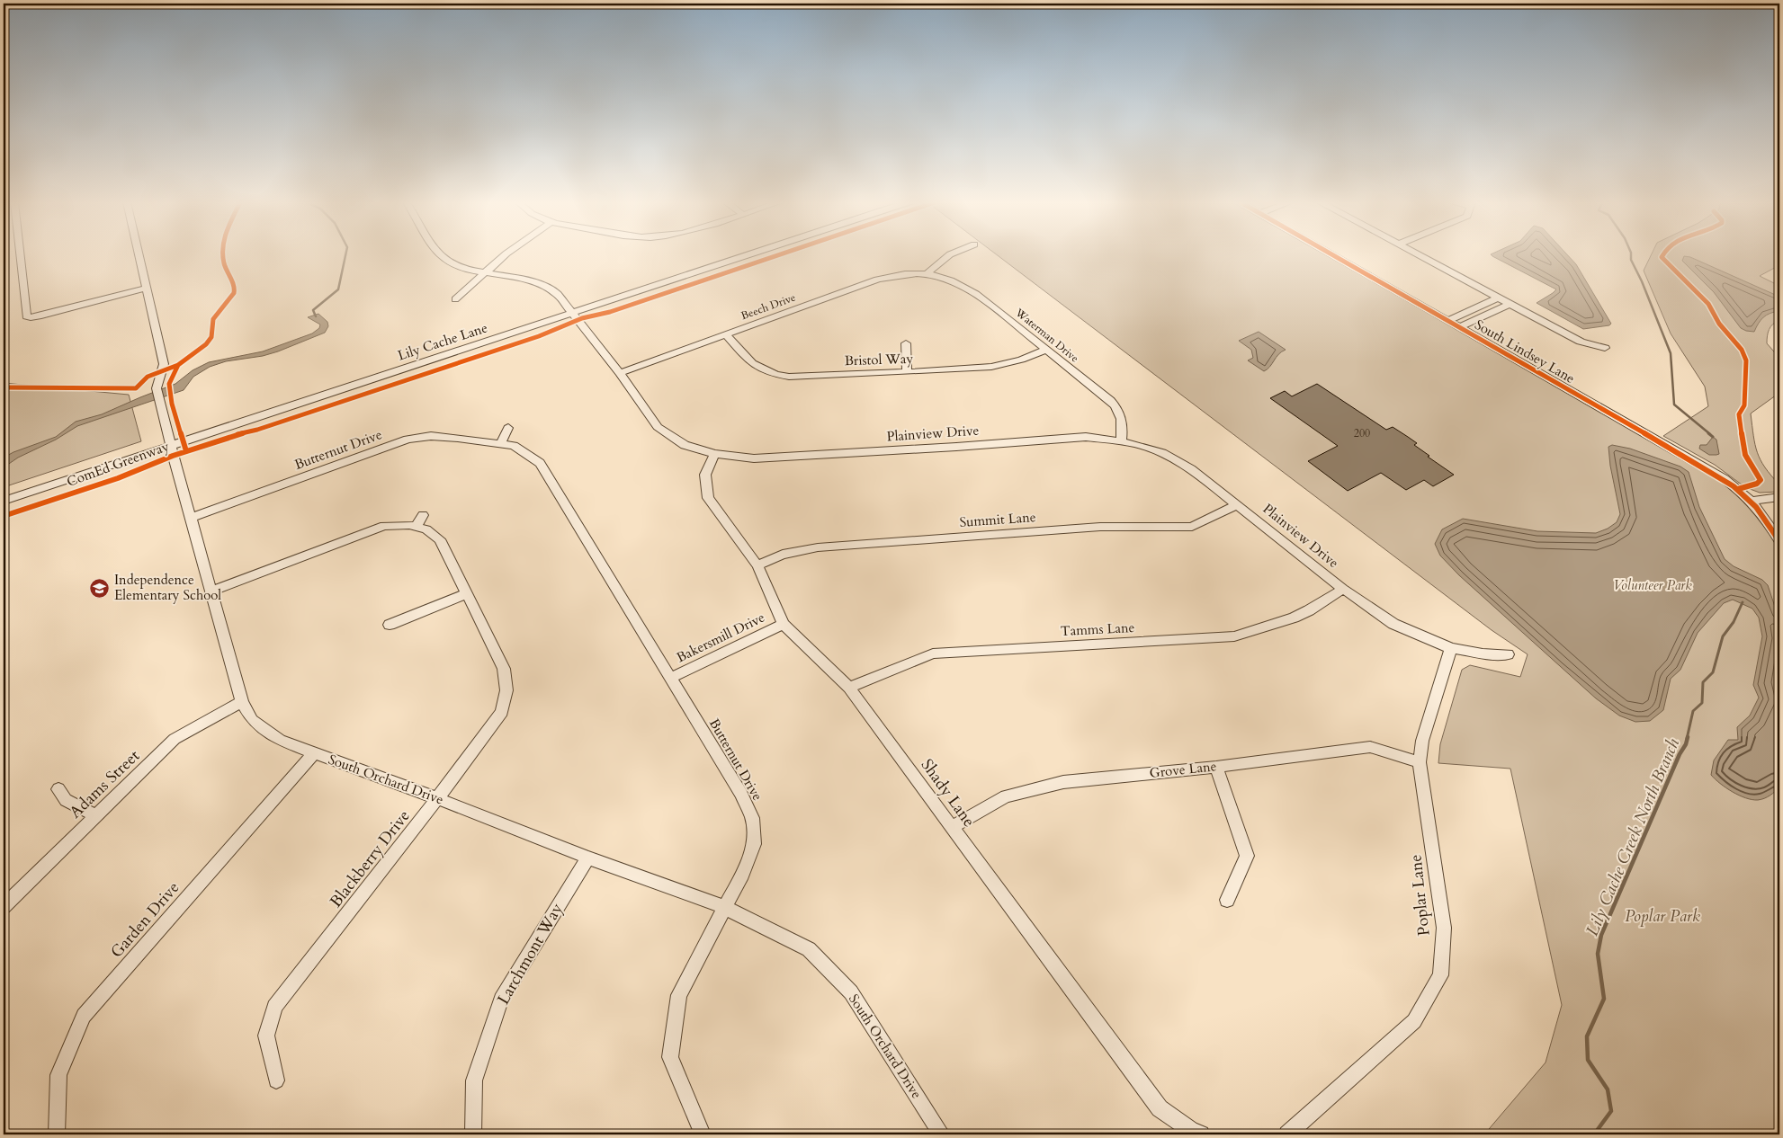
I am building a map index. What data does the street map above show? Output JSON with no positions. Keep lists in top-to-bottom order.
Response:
{
  "streets": {
    "street": [
      "Beech Drive",
      "Waterman Drive",
      "Lily Cache Lane",
      "South Lindsey Lane",
      "Bristol Way",
      "Plainview Drive",
      "Butternut Drive",
      "Summit Lane",
      "Tamms Lane",
      "Bakersmill Drive",
      "Grove Lane",
      "South Orchard Drive",
      "Adams Street",
      "Shady Lane",
      "Blackberry Drive",
      "Poplar Lane",
      "Garden Drive",
      "Larchmont Way"
    ],
    "cycle path": ["ComEd Greenway"]
  },
  "crossings": [
    ["Beech Drive", "Waterman Drive"],
    ["Beech Drive", "Bristol Way"],
    ["Beech Drive", "Plainview Drive"],
    ["Waterman Drive", "Bristol Way"],
    ["Waterman Drive", "Plainview Drive"],
    ["Lily Cache Lane", "Plainview Drive"],
    ["Lily Cache Lane", "South Orchard Drive"],
    ["Plainview Drive", "Summit Lane"],
    ["Plainview Drive", "Tamms Lane"],
    ["Plainview Drive", "Shady Lane"],
    ["Plainview Drive", "Poplar Lane"],
    ["Butternut Drive", "Bakersmill Drive"],
    ["Butternut Drive", "South Orchard Drive"],
    ["Summit Lane", "Shady Lane"],
    ["Tamms Lane", "Shady Lane"],
    ["Bakersmill Drive", "Shady Lane"],
    ["Grove Lane", "Shady Lane"],
    ["Grove Lane", "Poplar Lane"],
    ["South Orchard Drive", "Adams Street"],
    ["South Orchard Drive", "Blackberry Drive"],
    ["South Orchard Drive", "Garden Drive"],
    ["South Orchard Drive", "Larchmont Way"]
  ],
  "water": ["Lily Cache Creek North Branch"],
  "parks": ["Volunteer Park", "Poplar Park"],
  "places": {
    "school or university": ["Independence Elementary School"]
  },
  "house_numbers": ["200"]
}
